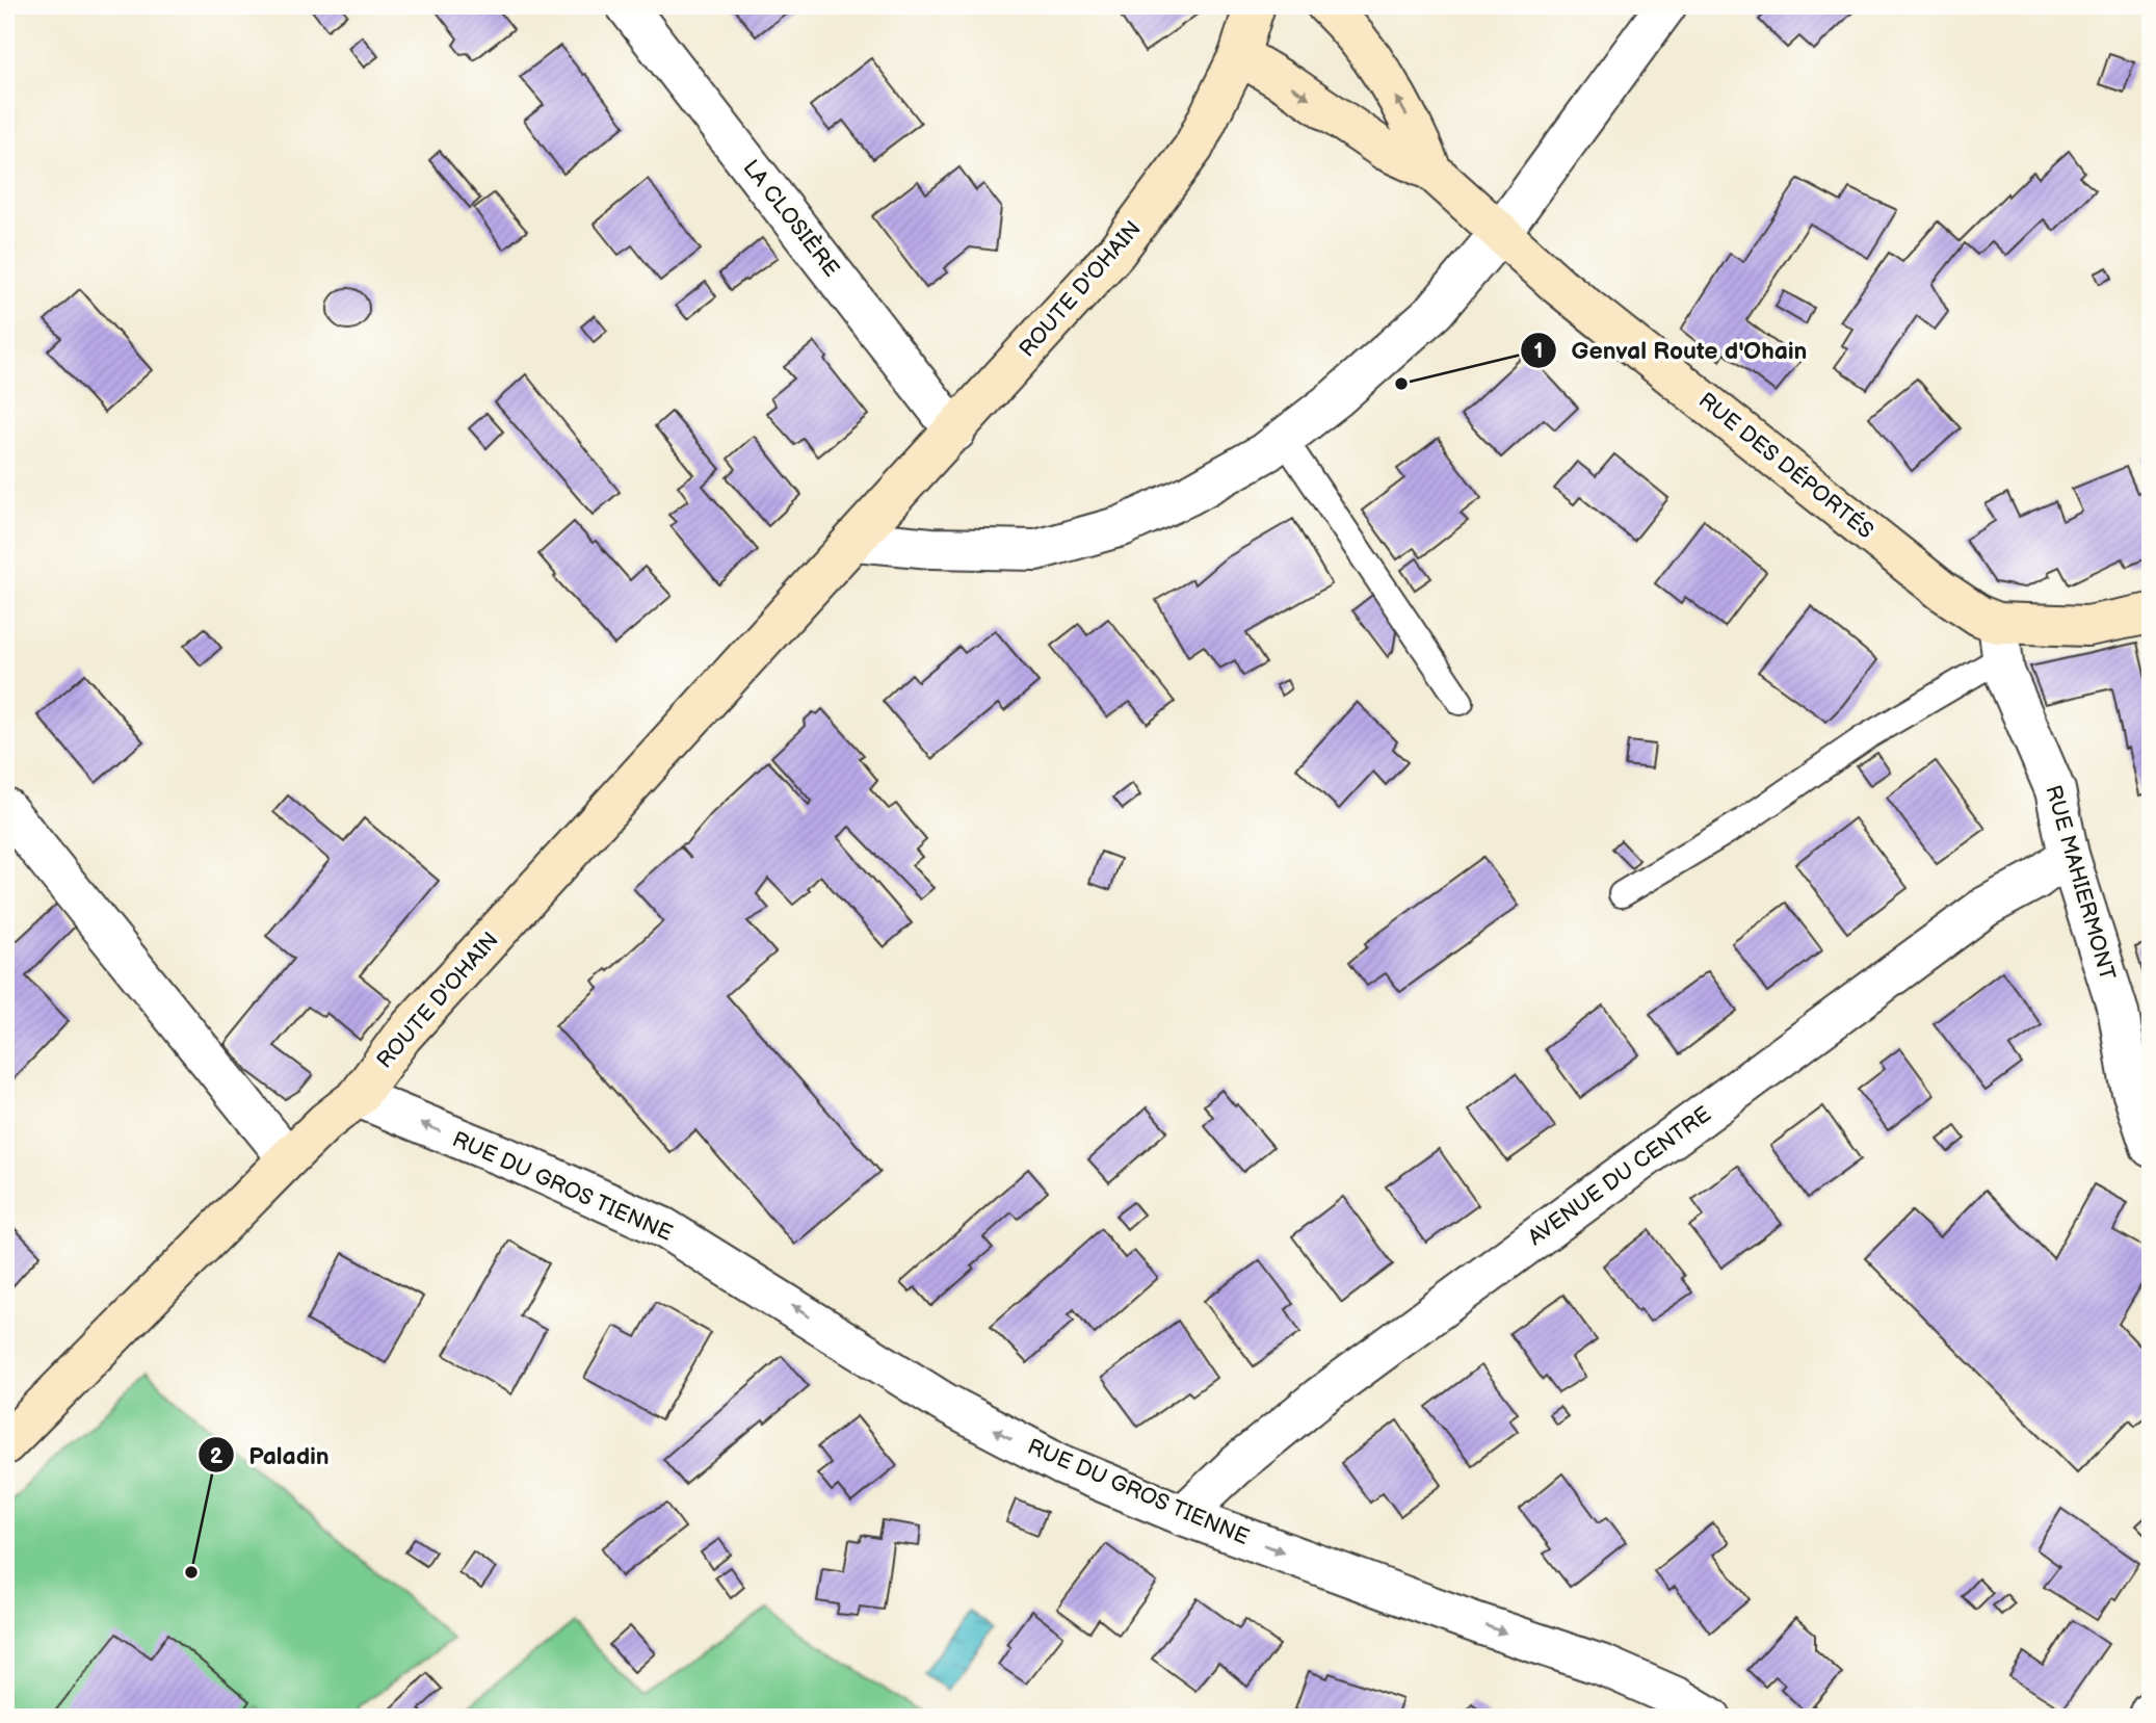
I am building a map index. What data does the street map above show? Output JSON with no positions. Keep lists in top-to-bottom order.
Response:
{
  "streets": {
    "main road": ["ROUTE D'OHAIN", "RUE DES DÉPORTÉS"],
    "street": [
      "LA CLOSIÈRE",
      "RUE MAHIERMONT",
      "AVENUE DU CENTRE",
      "RUE DU GROS TIENNE"
    ]
  },
  "crossings": [
    ["LA CLOSIÈRE", "ROUTE D'OHAIN"],
    ["ROUTE D'OHAIN", "RUE DES DÉPORTÉS"],
    ["ROUTE D'OHAIN", "RUE DU GROS TIENNE"],
    ["RUE DES DÉPORTÉS", "RUE MAHIERMONT"],
    ["RUE MAHIERMONT", "AVENUE DU CENTRE"],
    ["AVENUE DU CENTRE", "RUE DU GROS TIENNE"]
  ],
  "places": ["Genval Route d'Ohain", "Paladin"]
}
